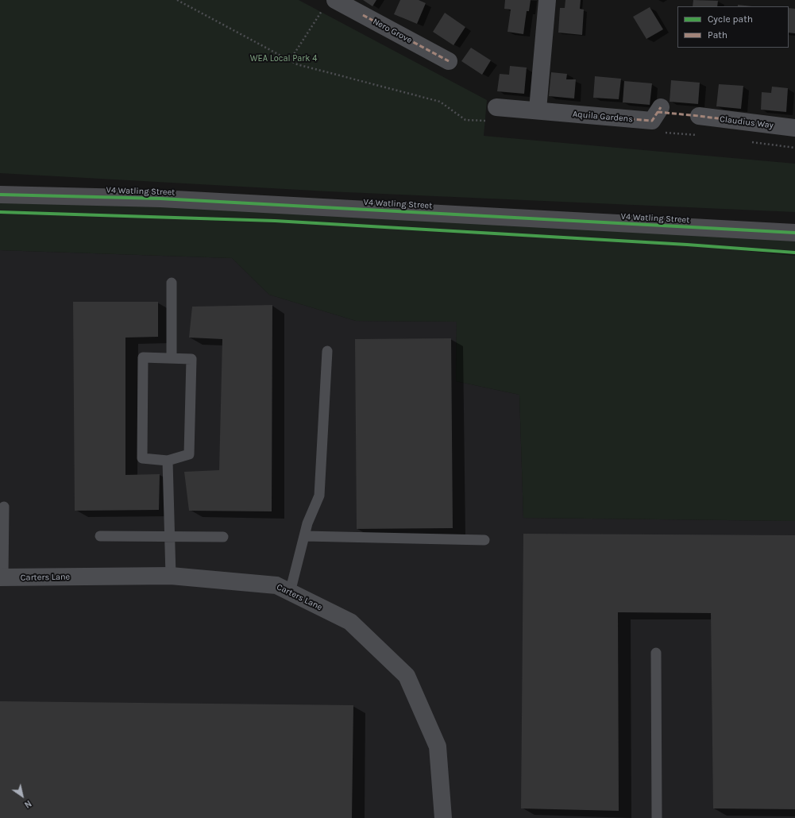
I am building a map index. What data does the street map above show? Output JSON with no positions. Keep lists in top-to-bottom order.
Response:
{
  "streets": {
    "street": [
      "Nero Grove",
      "Aquila Gardens",
      "Claudius Way",
      "V4 Watling Street",
      "Carters Lane"
    ]
  },
  "parks": ["WEA Local Park 4"],
  "legend": ["Cycle path", "Path"],
  "north": "bottom right"
}
